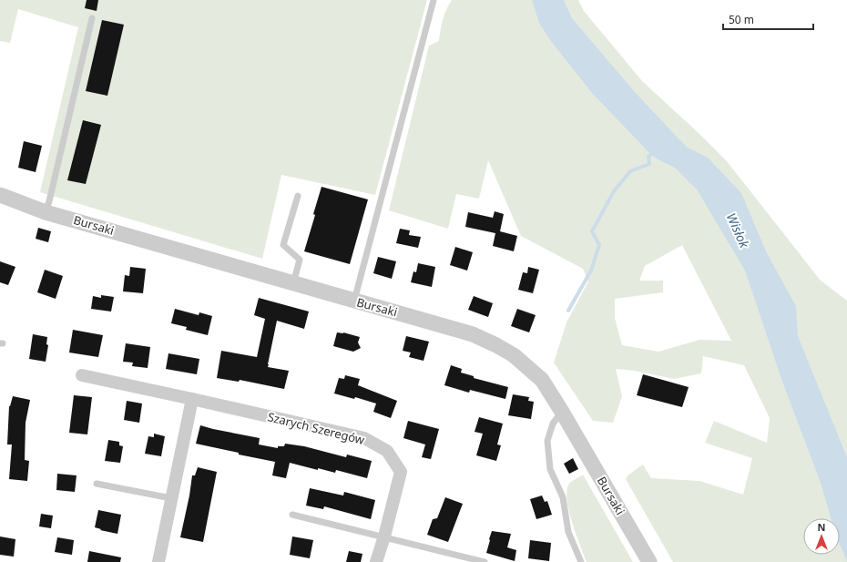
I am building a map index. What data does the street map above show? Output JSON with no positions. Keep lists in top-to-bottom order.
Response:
{
  "streets": {
    "street": ["Bursaki", "Szarych Szeregów"]
  },
  "water": ["Wisłok"],
  "scale_bar": "50 m",
  "north": "top"
}
